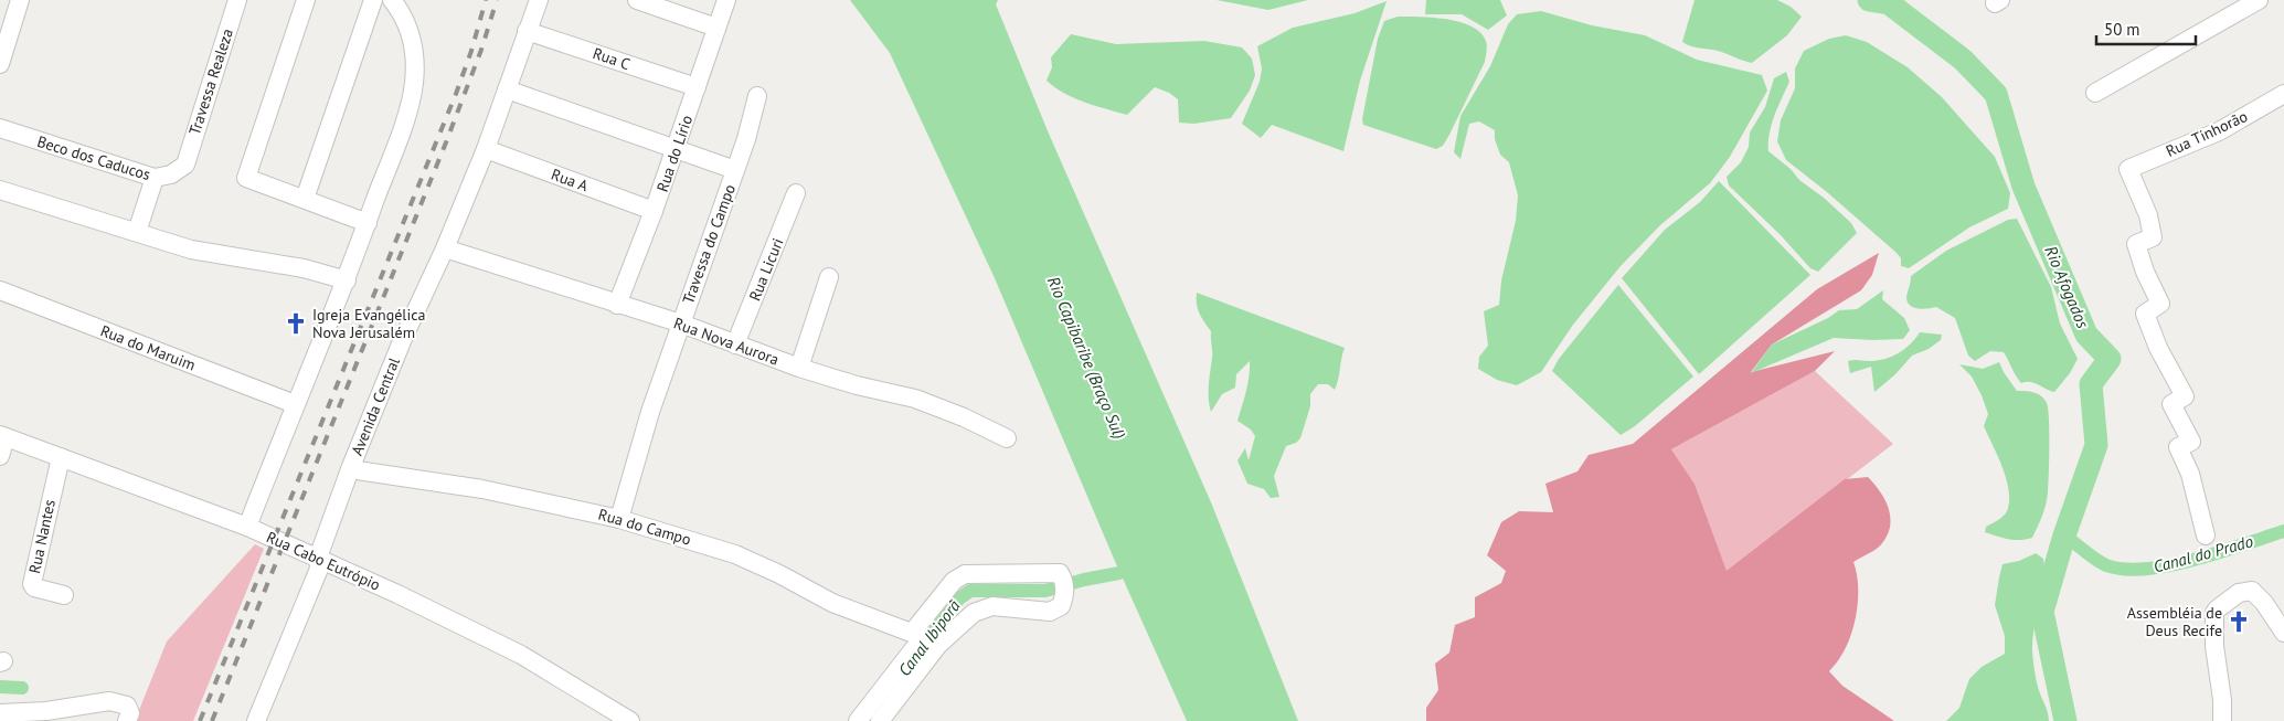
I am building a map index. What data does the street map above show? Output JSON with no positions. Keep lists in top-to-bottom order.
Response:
{
  "streets": {
    "street": [
      "Rua C",
      "Travessa Realeza",
      "Rua Tinhorão",
      "Rua do Lírio",
      "Beco dos Caducos",
      "Rua A",
      "Travessa do Campo",
      "Rua Licuri",
      "Rua Nova Aurora",
      "Rua do Maruim",
      "Avenida Central",
      "Rua do Campo",
      "Rua Nantes",
      "Rua Cabo Eutrópio"
    ]
  },
  "crossings": [
    ["Rua C", "Rua do Lírio"],
    ["Rua C", "Avenida Central"],
    ["Travessa Realeza", "Beco dos Caducos"],
    ["Rua do Lírio", "Rua A"],
    ["Rua do Lírio", "Rua Nova Aurora"],
    ["Rua A", "Avenida Central"],
    ["Travessa do Campo", "Rua Nova Aurora"],
    ["Travessa do Campo", "Rua do Campo"],
    ["Rua Licuri", "Rua Nova Aurora"],
    ["Rua Nova Aurora", "Avenida Central"],
    ["Avenida Central", "Rua do Campo"],
    ["Avenida Central", "Rua Cabo Eutrópio"],
    ["Rua Nantes", "Rua Cabo Eutrópio"]
  ],
  "water": [
    "Rio Afogados",
    "Rio Capibaribe (Braço Sul)",
    "Canal do Prado",
    "Canal Ibiporã"
  ],
  "places": {
    "church": ["Igreja Evangélica Nova Jerusalém", "Assembléia de Deus Recife"]
  },
  "scale_bar": "50 m"
}
